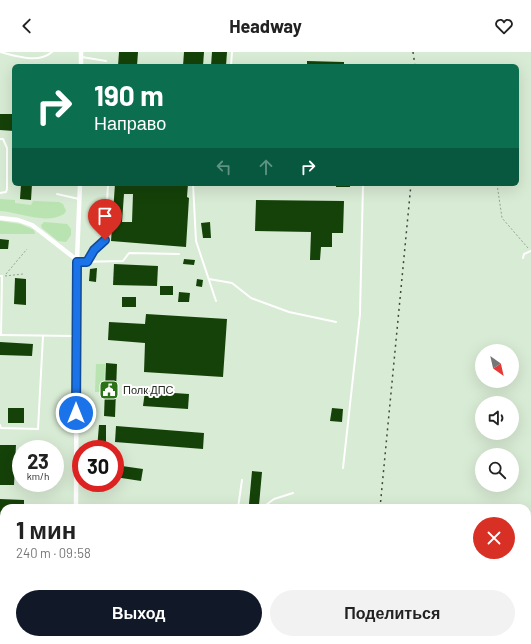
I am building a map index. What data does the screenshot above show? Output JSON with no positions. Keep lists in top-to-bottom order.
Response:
{
  "places": {
    "public building": ["Полк ДПС"]
  },
  "north": "bottom right",
  "page": {
    "header": "Headway",
    "turn": ["190 m", "Направо"],
    "speed": "23 km/h",
    "limit": "30",
    "heading": ["1 мин", "240 m · 09:58"],
    "buttons": ["Выход", "Поделиться"]
  }
}
